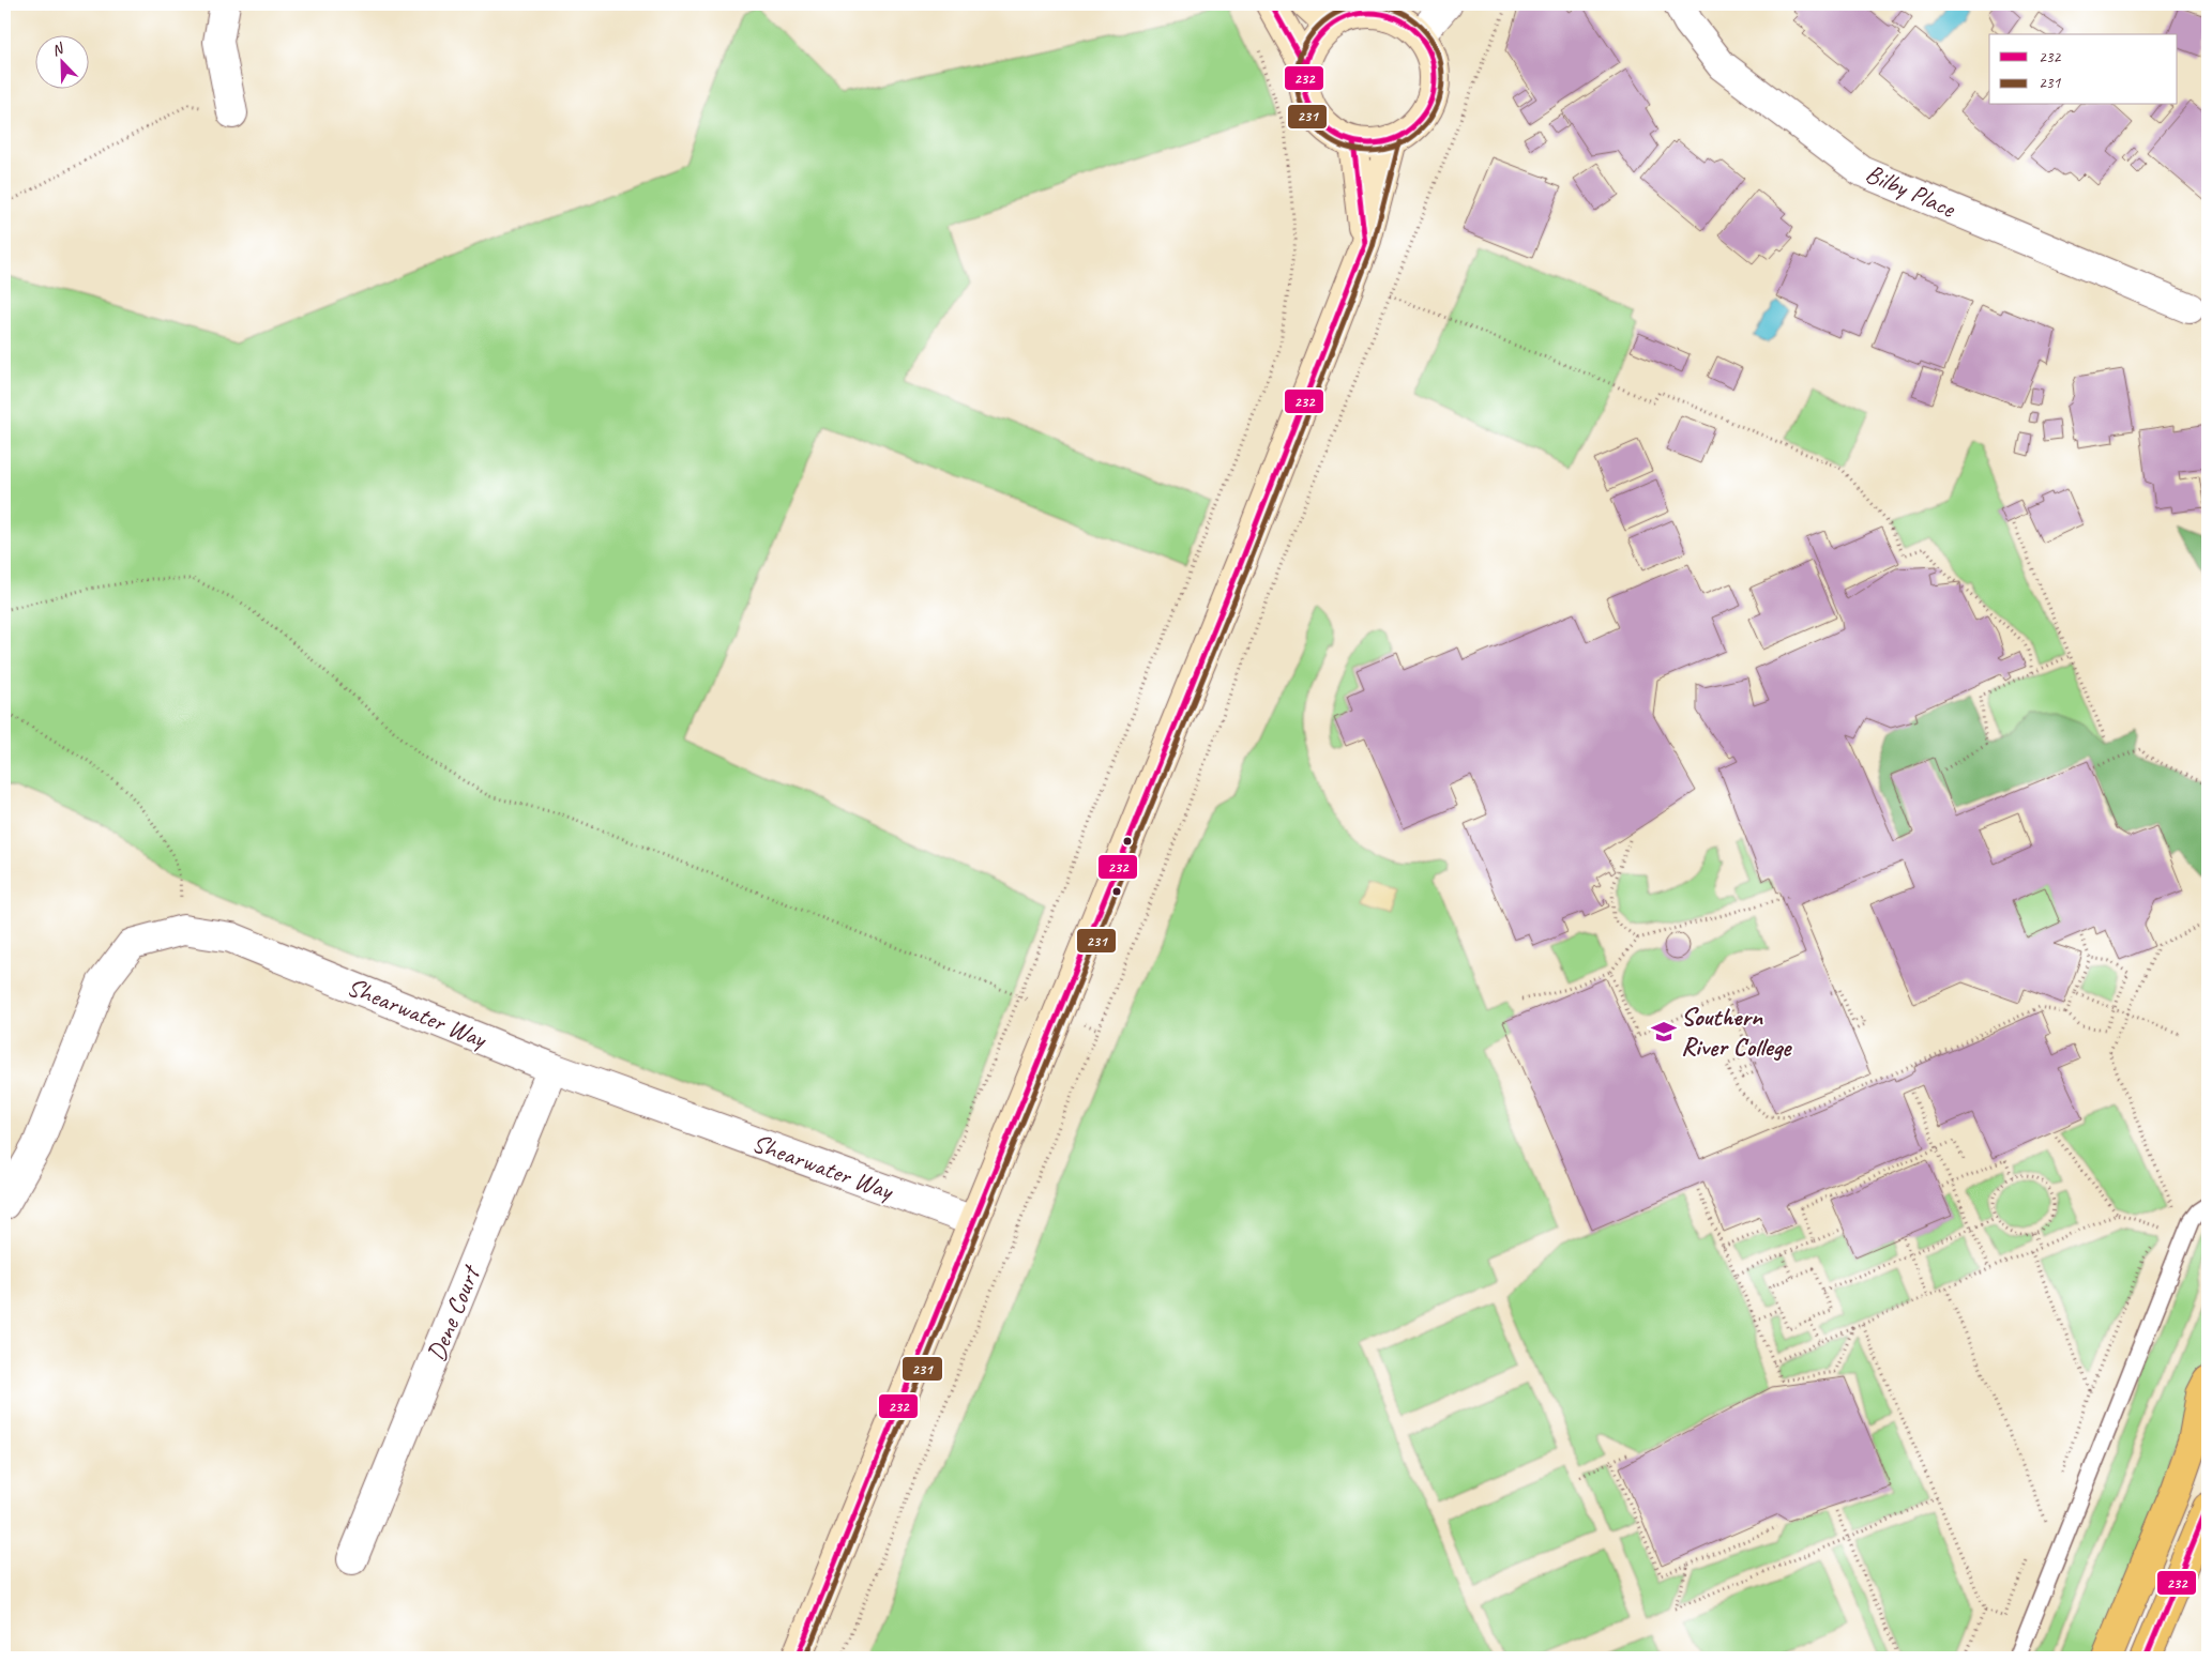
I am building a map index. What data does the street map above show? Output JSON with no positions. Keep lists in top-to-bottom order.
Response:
{
  "streets": {
    "street": ["Bilby Place", "Shearwater Way", "Dene Court"]
  },
  "crossings": [
    ["Shearwater Way", "Dene Court"]
  ],
  "places": {
    "school or university": ["Southern River College"]
  },
  "lines": ["transit line 232", "transit line 231"],
  "legend": ["232", "231"],
  "north": "top left"
}
